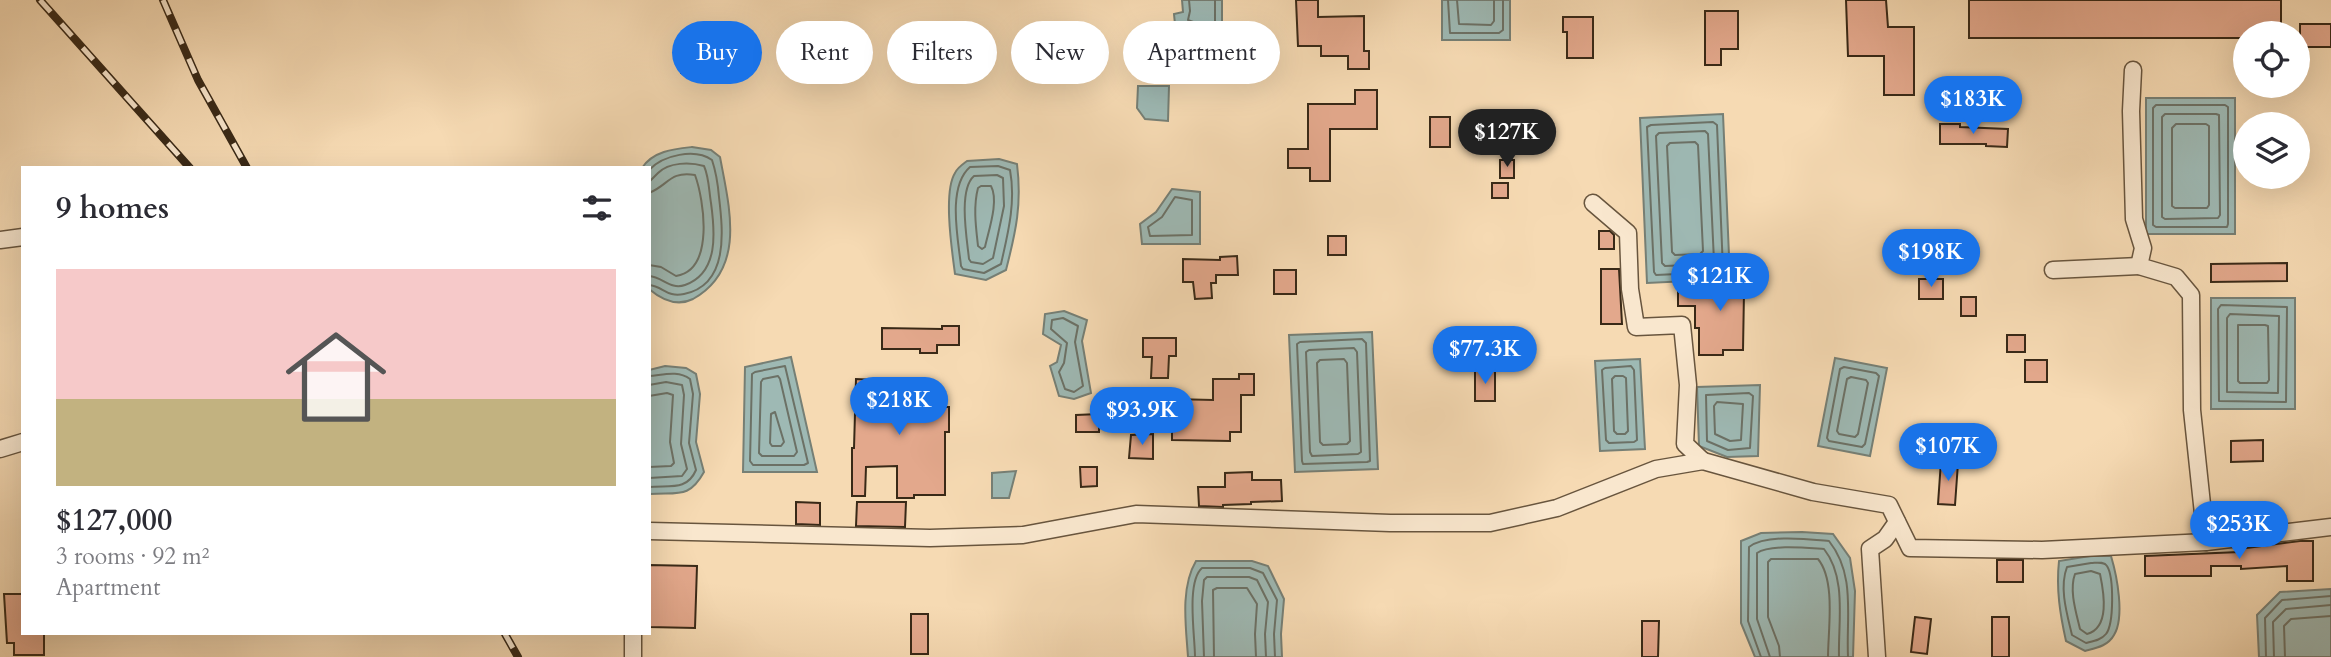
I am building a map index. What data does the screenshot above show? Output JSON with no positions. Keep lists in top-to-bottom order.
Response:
{
  "page": {
    "chip": [
      "Buy",
      "Rent",
      "Filters",
      "New",
      "Apartment"
    ],
    "price": [
      "$183K",
      "$127K",
      "$198K",
      "$121K",
      "$77.3K",
      "$218K",
      "$93.9K",
      "$107K",
      "$253K"
    ],
    "heading": "9 homes",
    "list": [
      {
        "name": "$127,000",
        "note": "3 rooms · 92 m² · Apartment"
      }
    ]
  }
}
